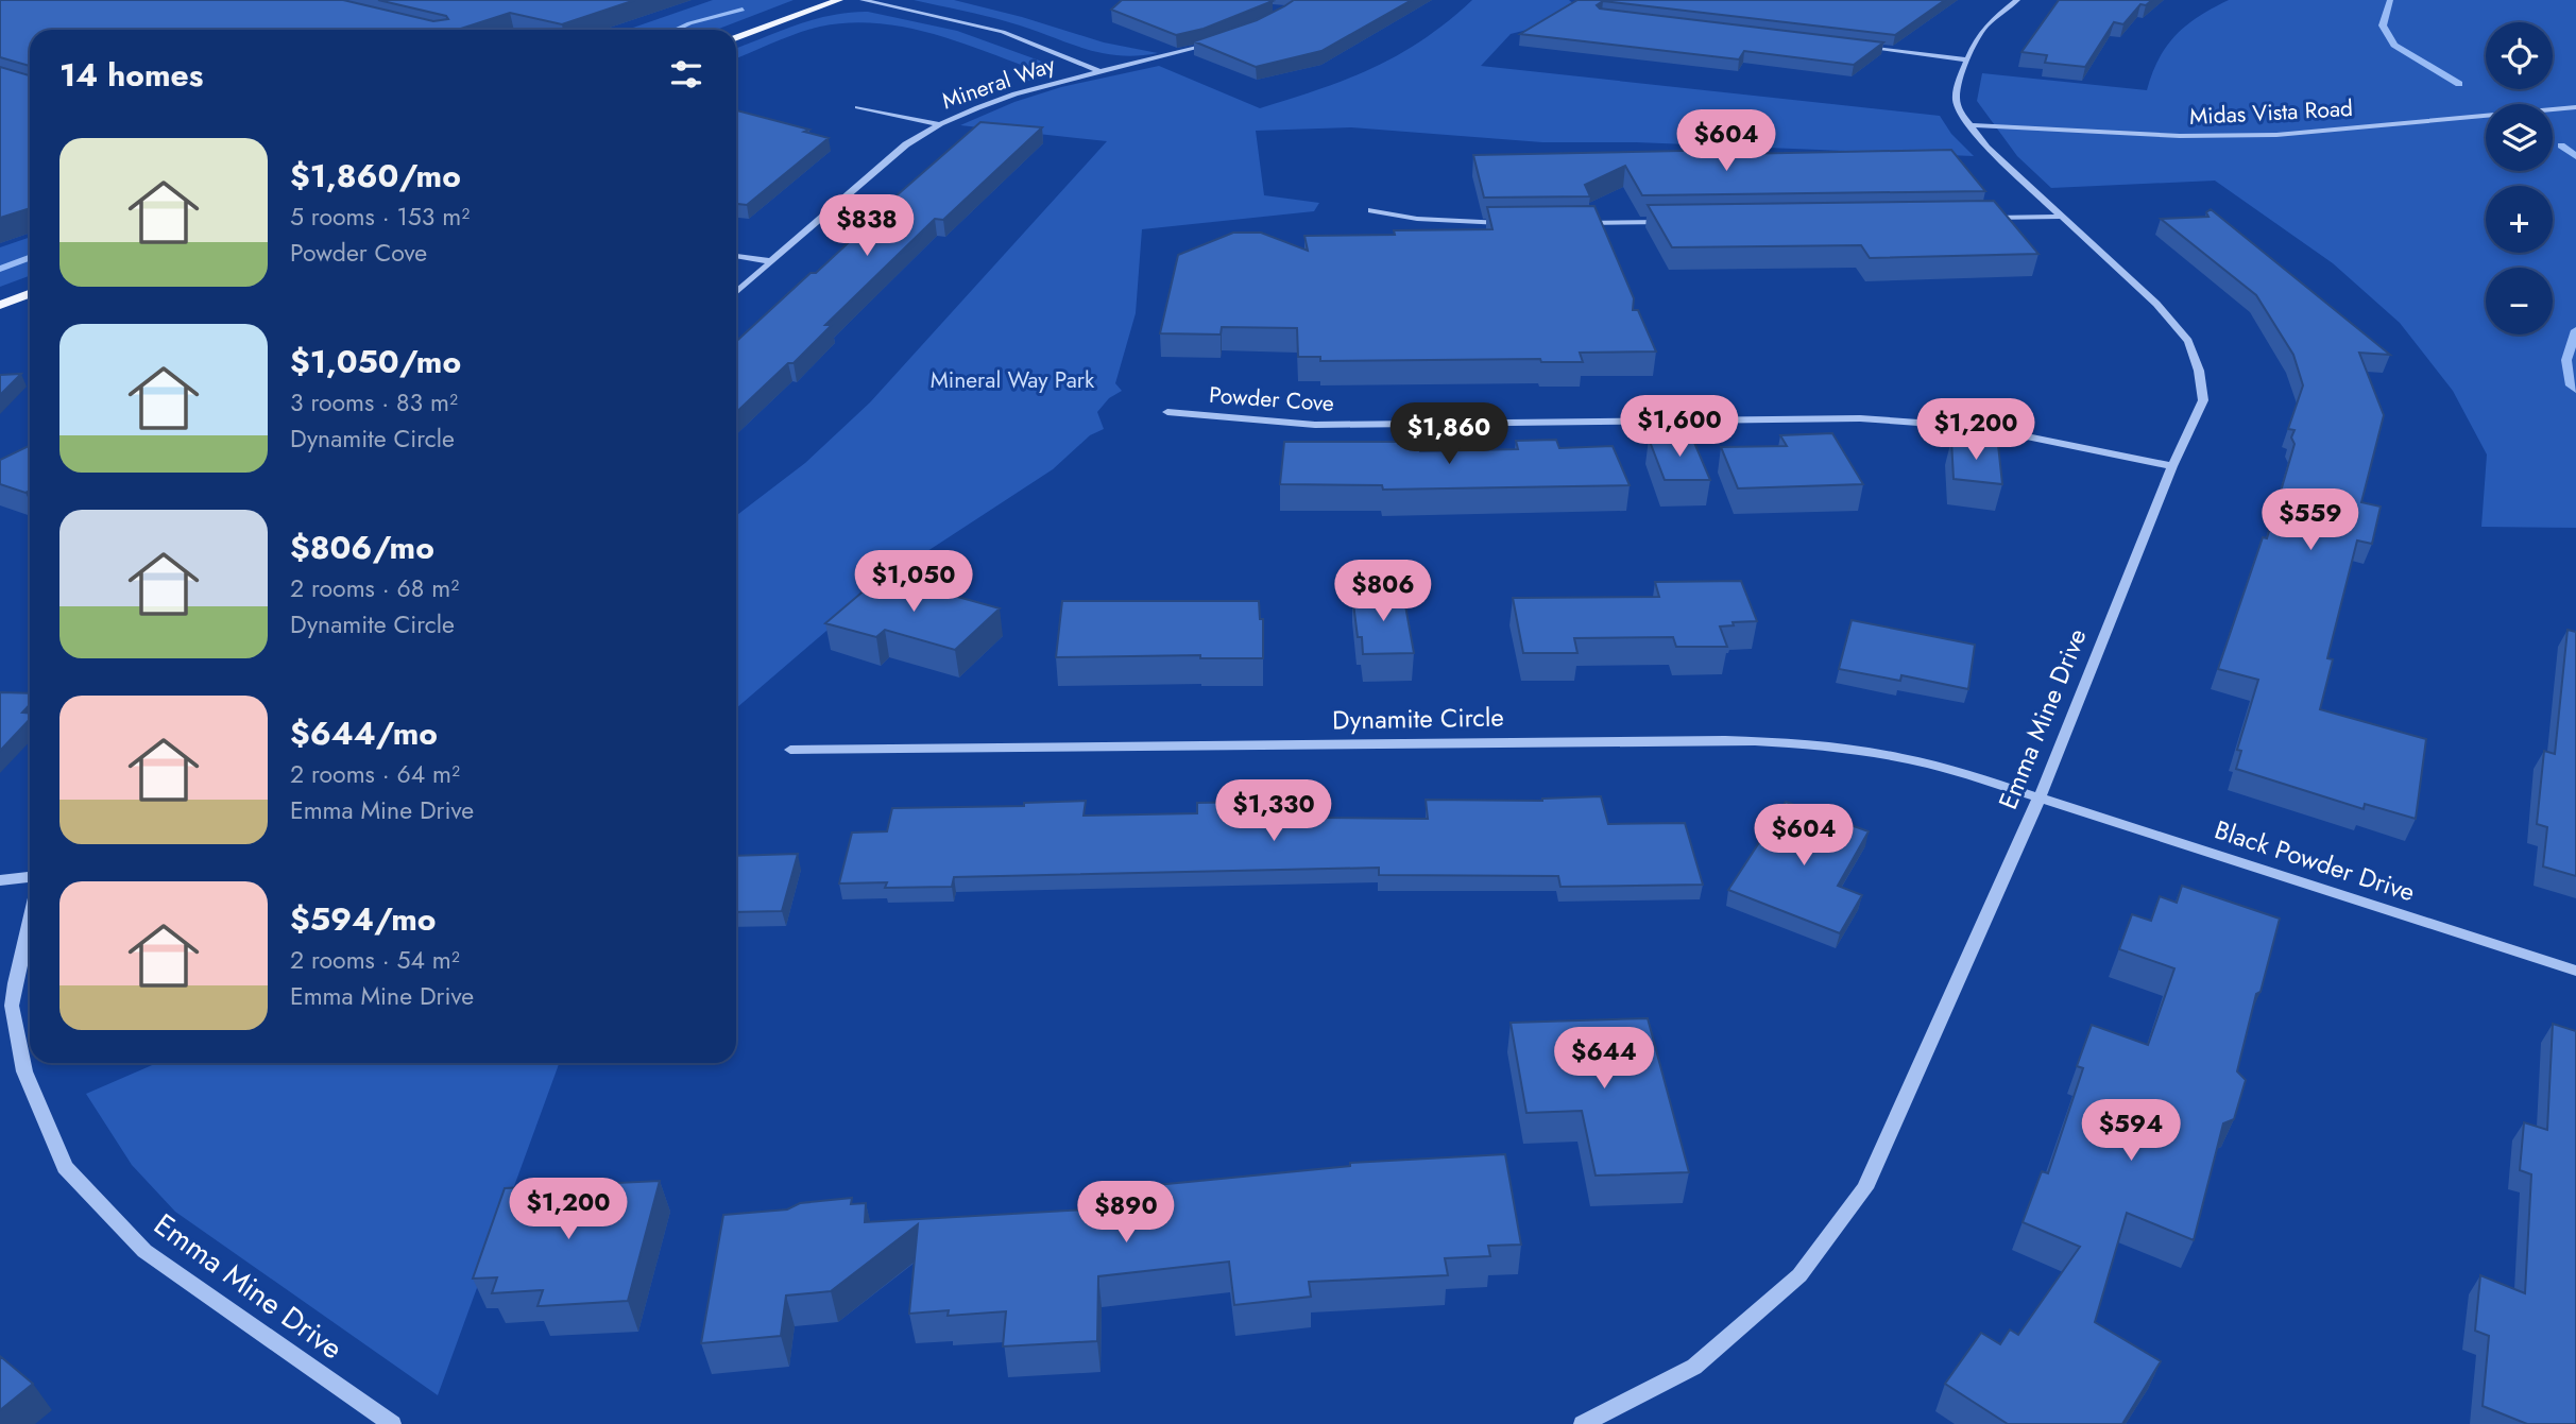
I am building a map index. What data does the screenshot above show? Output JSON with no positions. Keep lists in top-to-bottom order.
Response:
{
  "streets": {
    "street": [
      "Mineral Way",
      "Midas Vista Road",
      "Powder Cove",
      "Dynamite Circle",
      "Emma Mine Drive",
      "Black Powder Drive"
    ]
  },
  "crossings": [
    ["Midas Vista Road", "Emma Mine Drive"],
    ["Powder Cove", "Emma Mine Drive"],
    ["Dynamite Circle", "Emma Mine Drive"],
    ["Dynamite Circle", "Black Powder Drive"],
    ["Emma Mine Drive", "Black Powder Drive"]
  ],
  "parks": ["Mineral Way Park"],
  "page": {
    "map_buttons": ["+", "−"],
    "heading": "14 homes",
    "price": [
      "$604",
      "$838",
      "$1,600",
      "$1,200",
      "$1,860",
      "$559",
      "$1,050",
      "$806",
      "$1,330",
      "$604",
      "$644",
      "$594",
      "$1,200",
      "$890"
    ],
    "list": [
      {
        "name": "$1,860/mo",
        "note": "5 rooms · 153 m² · Powder Cove"
      },
      {
        "name": "$1,050/mo",
        "note": "3 rooms · 83 m² · Dynamite Circle"
      },
      {
        "name": "$806/mo",
        "note": "2 rooms · 68 m² · Dynamite Circle"
      },
      {
        "name": "$644/mo",
        "note": "2 rooms · 64 m² · Emma Mine Drive"
      },
      {
        "name": "$594/mo",
        "note": "2 rooms · 54 m² · Emma Mine Drive"
      }
    ]
  }
}
